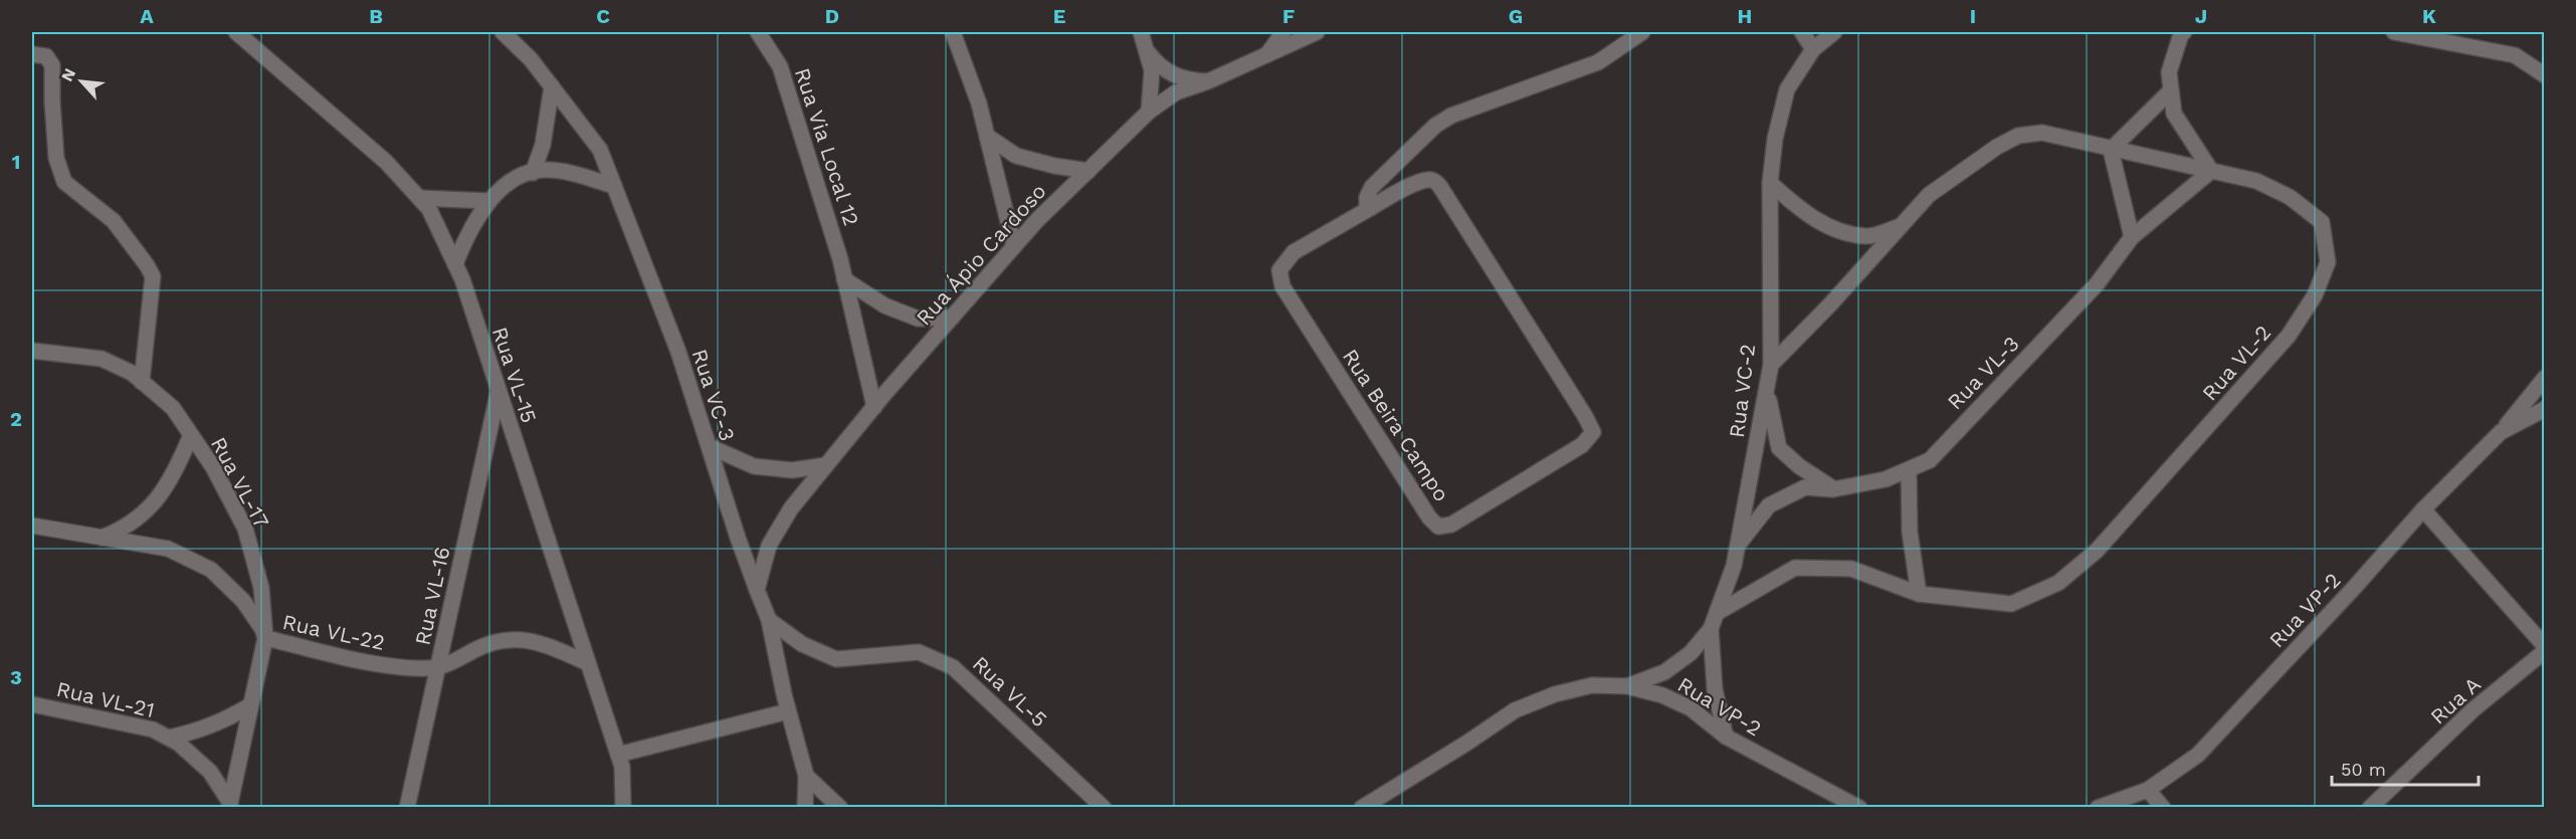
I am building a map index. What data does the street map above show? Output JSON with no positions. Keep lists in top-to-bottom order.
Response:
{
  "streets": {
    "street": [
      "Rua Via Local 12",
      "Rua Ápio Cardoso",
      "Rua VL-2",
      "Rua VL-3",
      "Rua VL-15",
      "Rua VC-2",
      "Rua VC-3",
      "Rua Beira Campo",
      "Rua VL-17",
      "Rua VL-16",
      "Rua VP-2",
      "Rua VL-22",
      "Rua VL-5",
      "Rua VL-21",
      "Rua A"
    ]
  },
  "crossings": [
    ["Rua Via Local 12", "Rua Ápio Cardoso"],
    ["Rua Ápio Cardoso", "Rua VC-3"],
    ["Rua VL-2", "Rua VL-3"],
    ["Rua VL-2", "Rua VC-2"],
    ["Rua VL-3", "Rua VC-2"],
    ["Rua VL-15", "Rua VL-16"],
    ["Rua VL-15", "Rua VL-22"],
    ["Rua VC-2", "Rua VP-2"],
    ["Rua VC-3", "Rua VL-5"],
    ["Rua VL-17", "Rua VL-22"],
    ["Rua VL-17", "Rua VL-21"],
    ["Rua VL-16", "Rua VL-22"]
  ],
  "scale_bar": "50 m",
  "north": "top left",
  "grid": {
    "columns": [
      "A",
      "B",
      "C",
      "D",
      "E",
      "F",
      "G",
      "H",
      "I",
      "J",
      "K"
    ],
    "rows": ["1", "2", "3"]
  }
}
